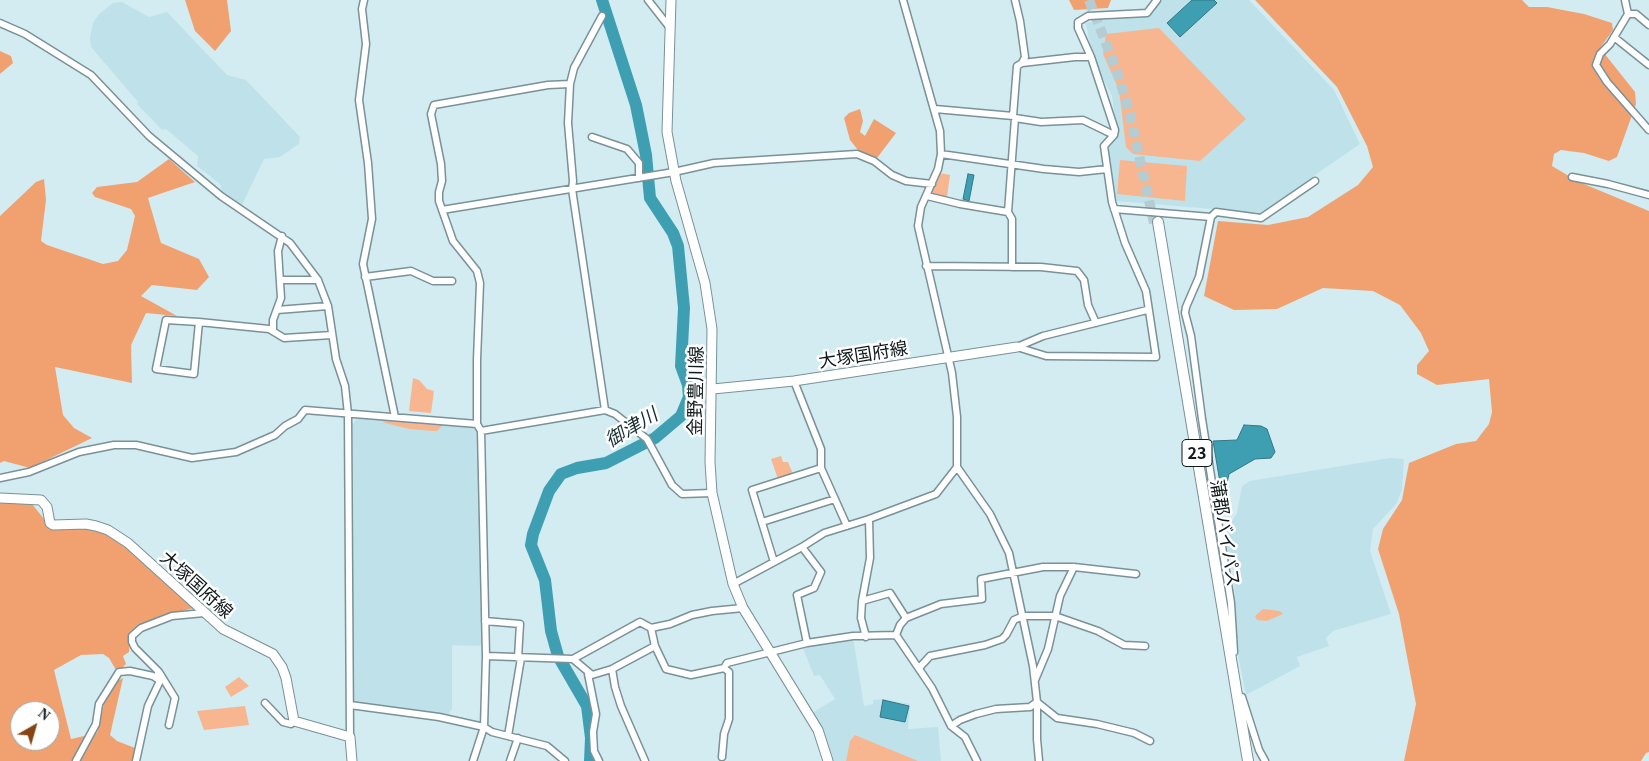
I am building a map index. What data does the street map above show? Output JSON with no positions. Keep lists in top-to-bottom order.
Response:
{
  "streets": {
    "highway": ["23", "蒲郡バイパス"],
    "main road": ["大塚国府線", "金野豊川線"]
  },
  "crossings": [
    ["大塚国府線", "金野豊川線"]
  ],
  "water": ["御津川"],
  "north": "top right"
}
